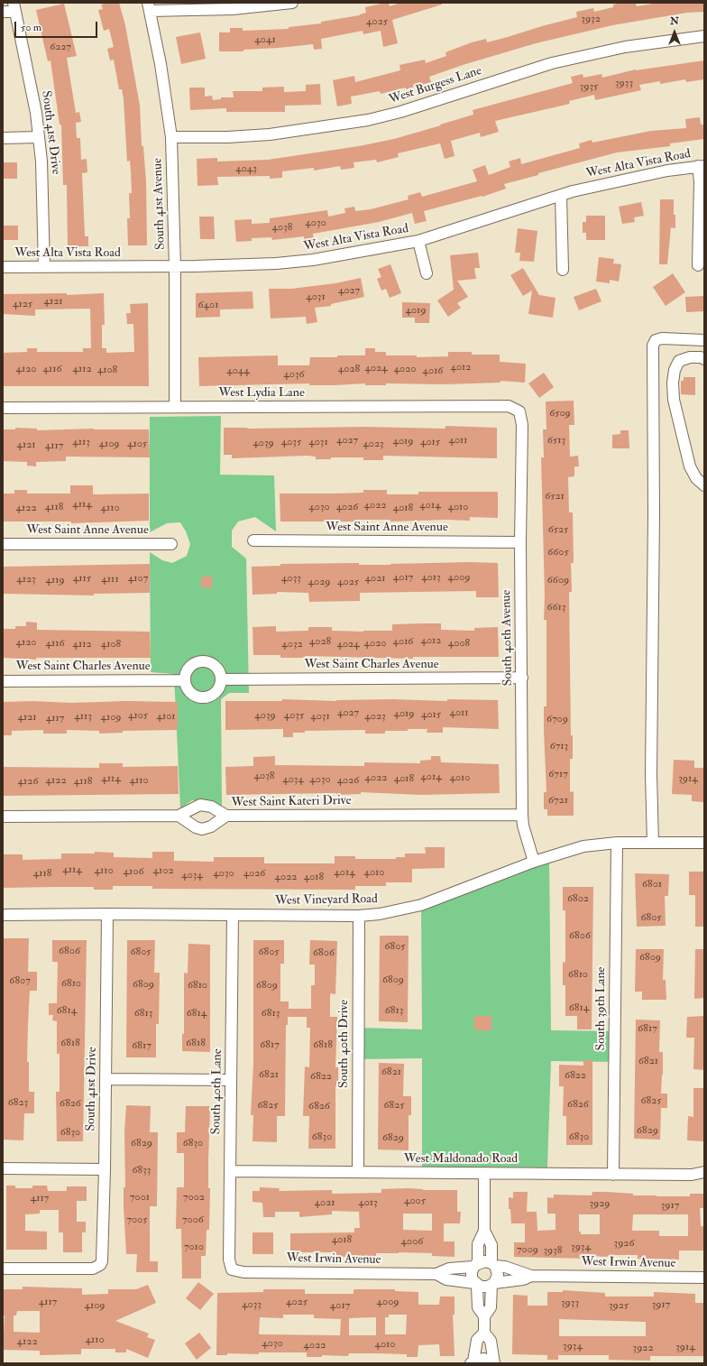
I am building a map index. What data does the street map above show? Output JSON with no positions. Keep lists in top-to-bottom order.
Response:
{
  "streets": {
    "street": [
      "West Burgess Lane",
      "South 41st Drive",
      "West Alta Vista Road",
      "South 41st Avenue",
      "West Lydia Lane",
      "West Saint Anne Avenue",
      "South 40th Avenue",
      "West Saint Charles Avenue",
      "West Saint Kateri Drive",
      "West Vineyard Road",
      "South 39th Lane",
      "South 40th Drive",
      "South 40th Lane",
      "West Maldonado Road",
      "West Irwin Avenue"
    ]
  },
  "crossings": [
    ["West Burgess Lane", "South 41st Avenue"],
    ["South 41st Drive", "West Alta Vista Road"],
    ["South 41st Drive", "West Vineyard Road"],
    ["West Alta Vista Road", "South 41st Avenue"],
    ["South 41st Avenue", "West Lydia Lane"],
    ["West Lydia Lane", "South 40th Avenue"],
    ["West Saint Anne Avenue", "South 40th Avenue"],
    ["South 40th Avenue", "West Saint Charles Avenue"],
    ["South 40th Avenue", "West Saint Kateri Drive"],
    ["South 40th Avenue", "West Vineyard Road"],
    ["West Vineyard Road", "South 39th Lane"],
    ["West Vineyard Road", "South 40th Drive"],
    ["West Vineyard Road", "South 40th Lane"],
    ["South 39th Lane", "West Maldonado Road"],
    ["South 40th Drive", "West Maldonado Road"],
    ["South 40th Lane", "West Maldonado Road"],
    ["South 40th Lane", "West Irwin Avenue"]
  ],
  "house_numbers": [
    "3932",
    "4025",
    "4041",
    "6227",
    "3933",
    "3935",
    "4043",
    "4030",
    "4038",
    "4027",
    "4031",
    "4121",
    "4125",
    "6401",
    "4019",
    "4012",
    "4024",
    "4120",
    "4116",
    "4112",
    "4028",
    "4020",
    "4108",
    "4044",
    "4016",
    "4036",
    "6509",
    "4027",
    "4011",
    "6513",
    "4019",
    "4113",
    "4035",
    "4031",
    "4015",
    "4039",
    "4109",
    "4105",
    "4023",
    "4121",
    "4117",
    "6521",
    "4114",
    "4022",
    "4014",
    "4118",
    "4030",
    "4026",
    "4010",
    "4122",
    "4110",
    "4018",
    "6525",
    "6605",
    "4017",
    "4013",
    "4009",
    "4115",
    "4107",
    "4033",
    "4021",
    "4123",
    "4111",
    "4119",
    "6609",
    "4029",
    "4025",
    "6613",
    "4012",
    "4028",
    "4016",
    "4120",
    "4116",
    "4020",
    "4008",
    "4112",
    "4108",
    "4032",
    "4024",
    "4027",
    "4011",
    "4019",
    "4015",
    "4105",
    "4039",
    "4035",
    "4113",
    "4101",
    "4031",
    "4023",
    "4121",
    "4109",
    "4117",
    "6709",
    "6713",
    "6717",
    "4038",
    "4014",
    "4022",
    "4010",
    "4114",
    "4018",
    "3914",
    "4034",
    "4030",
    "4122",
    "4110",
    "4026",
    "4126",
    "4118",
    "6721",
    "4114",
    "4110",
    "4102",
    "4106",
    "4014",
    "4010",
    "4118",
    "4030",
    "4026",
    "4034",
    "4022",
    "4018",
    "6801",
    "6802",
    "6805",
    "6806",
    "6805",
    "6806",
    "6805",
    "6805",
    "6806",
    "6809",
    "6810",
    "6809",
    "6807",
    "6810",
    "6809",
    "6810",
    "6809",
    "6814",
    "6814",
    "6813",
    "6813",
    "6814",
    "6813",
    "6817",
    "6818",
    "6818",
    "6817",
    "6818",
    "6817",
    "6821",
    "6821",
    "6821",
    "6822",
    "6822",
    "6825",
    "6823",
    "6826",
    "6826",
    "6825",
    "6825",
    "6826",
    "6829",
    "6830",
    "6830",
    "6830",
    "6829",
    "6829",
    "6830",
    "6833",
    "7001",
    "7002",
    "4117",
    "4005",
    "4021",
    "4013",
    "3929",
    "3917",
    "7005",
    "7006",
    "4018",
    "4006",
    "3926",
    "7010",
    "3934",
    "7009",
    "3938",
    "4117",
    "4025",
    "4009",
    "3933",
    "4033",
    "3917",
    "4109",
    "4017",
    "3925",
    "4110",
    "4122",
    "4030",
    "4010",
    "4022",
    "3934",
    "3914",
    "3922"
  ],
  "scale_bar": "50 m",
  "north": "top"
}
